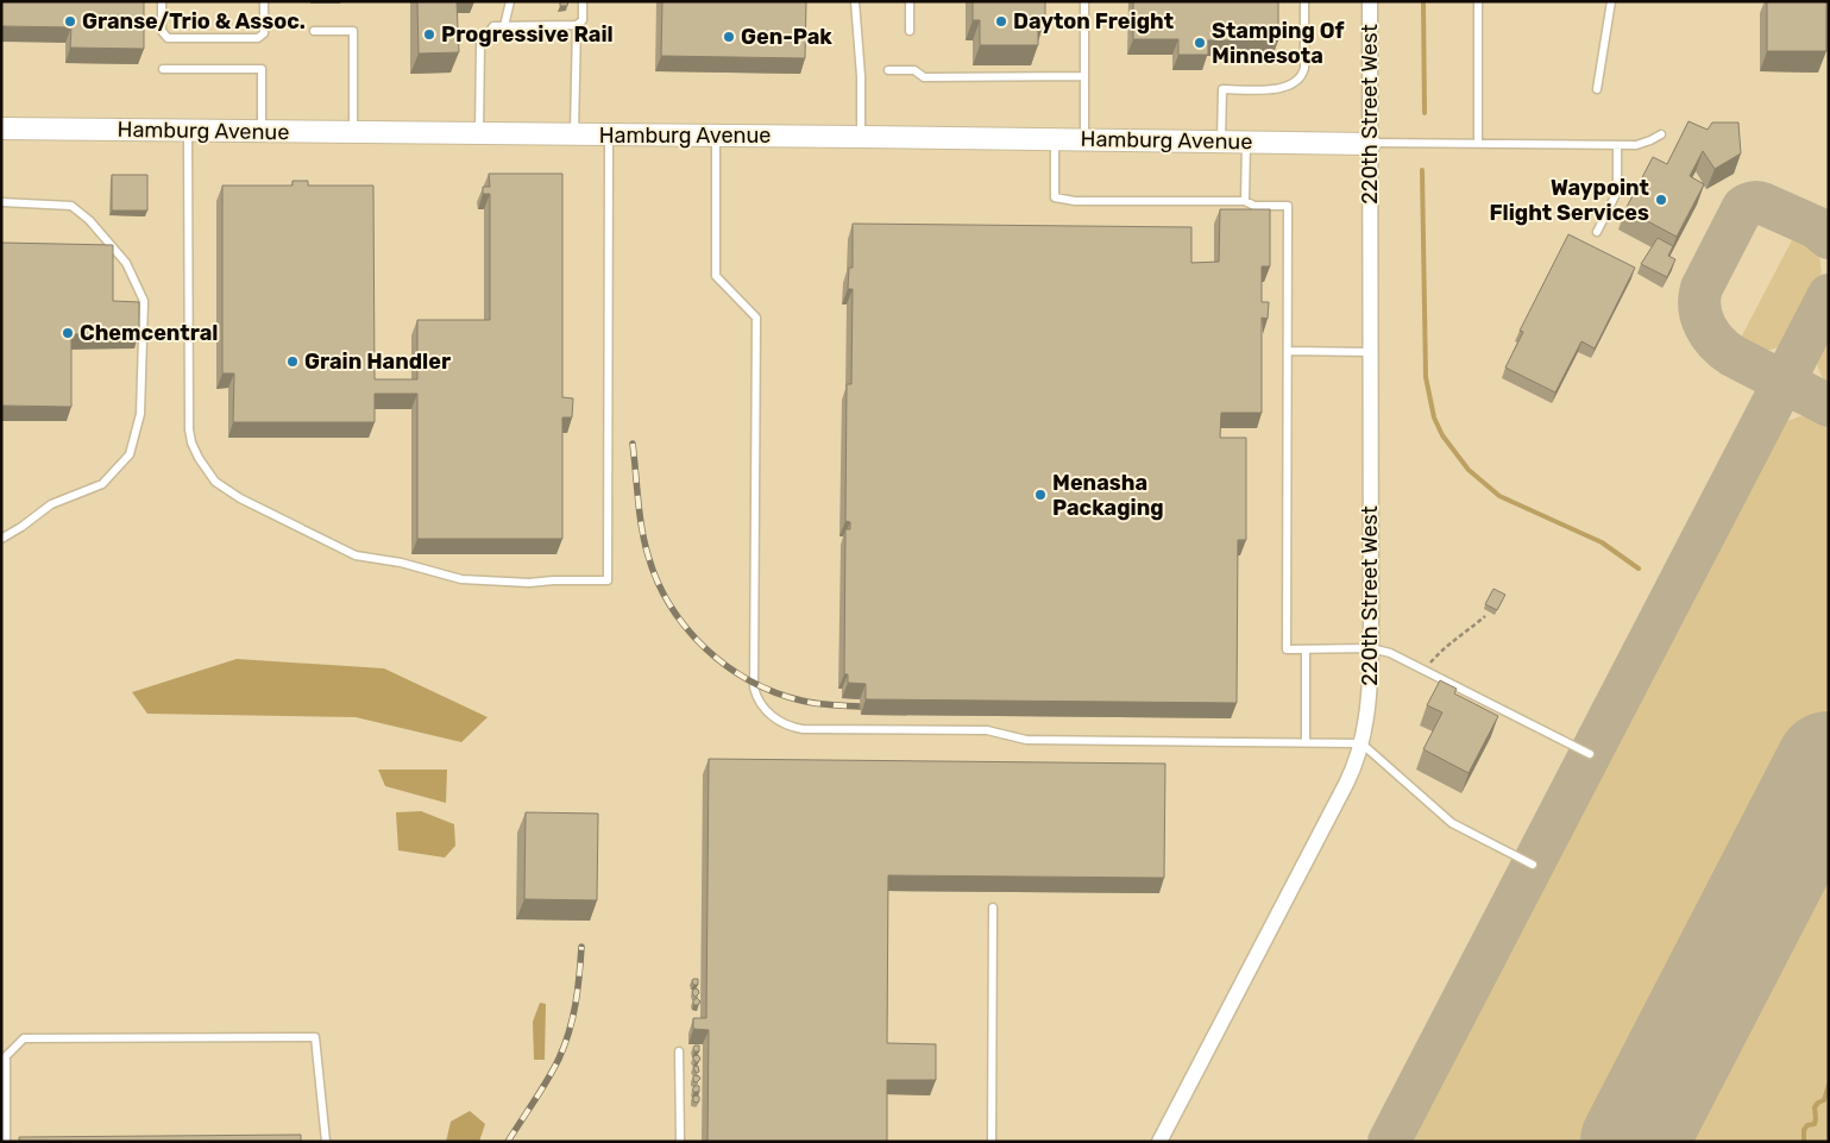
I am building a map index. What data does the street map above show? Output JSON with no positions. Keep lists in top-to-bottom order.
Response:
{
  "streets": {
    "street": ["220th Street West", "Hamburg Avenue"]
  },
  "crossings": [
    ["220th Street West", "Hamburg Avenue"]
  ],
  "places": [
    "Granse/Trio & Assoc.",
    "Dayton Freight",
    "Progressive Rail",
    "Gen-Pak",
    "Stamping Of Minnesota",
    "Waypoint Flight Services",
    "Chemcentral",
    "Grain Handler",
    "Menasha Packaging"
  ]
}
